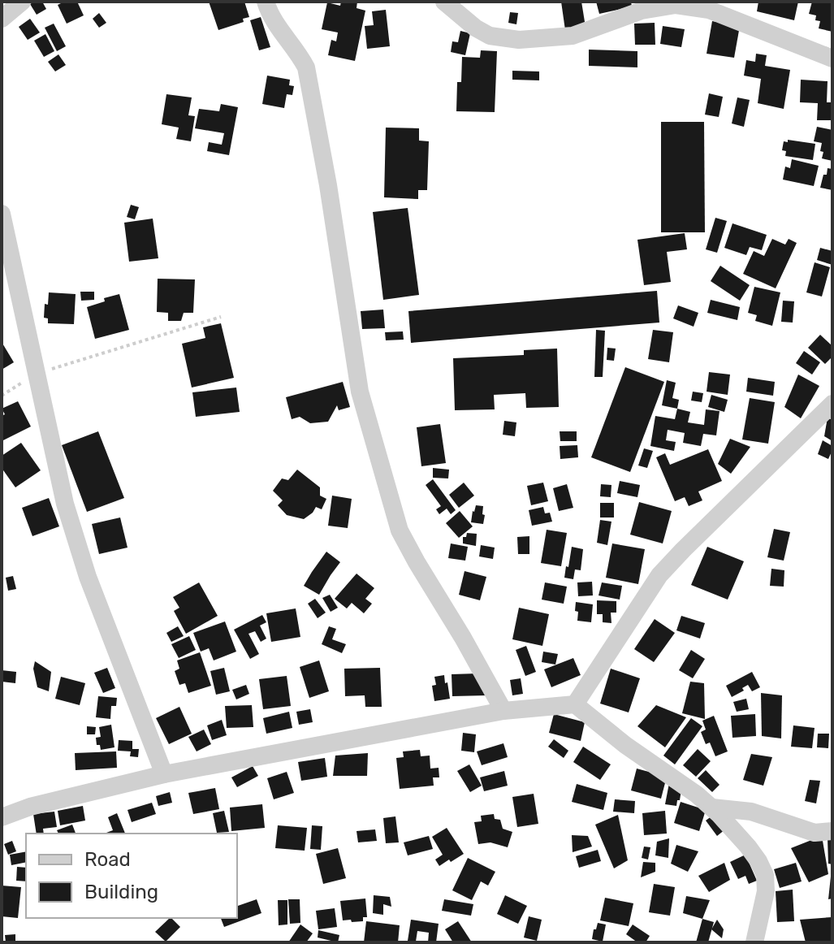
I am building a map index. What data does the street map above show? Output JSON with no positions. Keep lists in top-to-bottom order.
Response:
{
  "legend": ["Road", "Building"]
}
